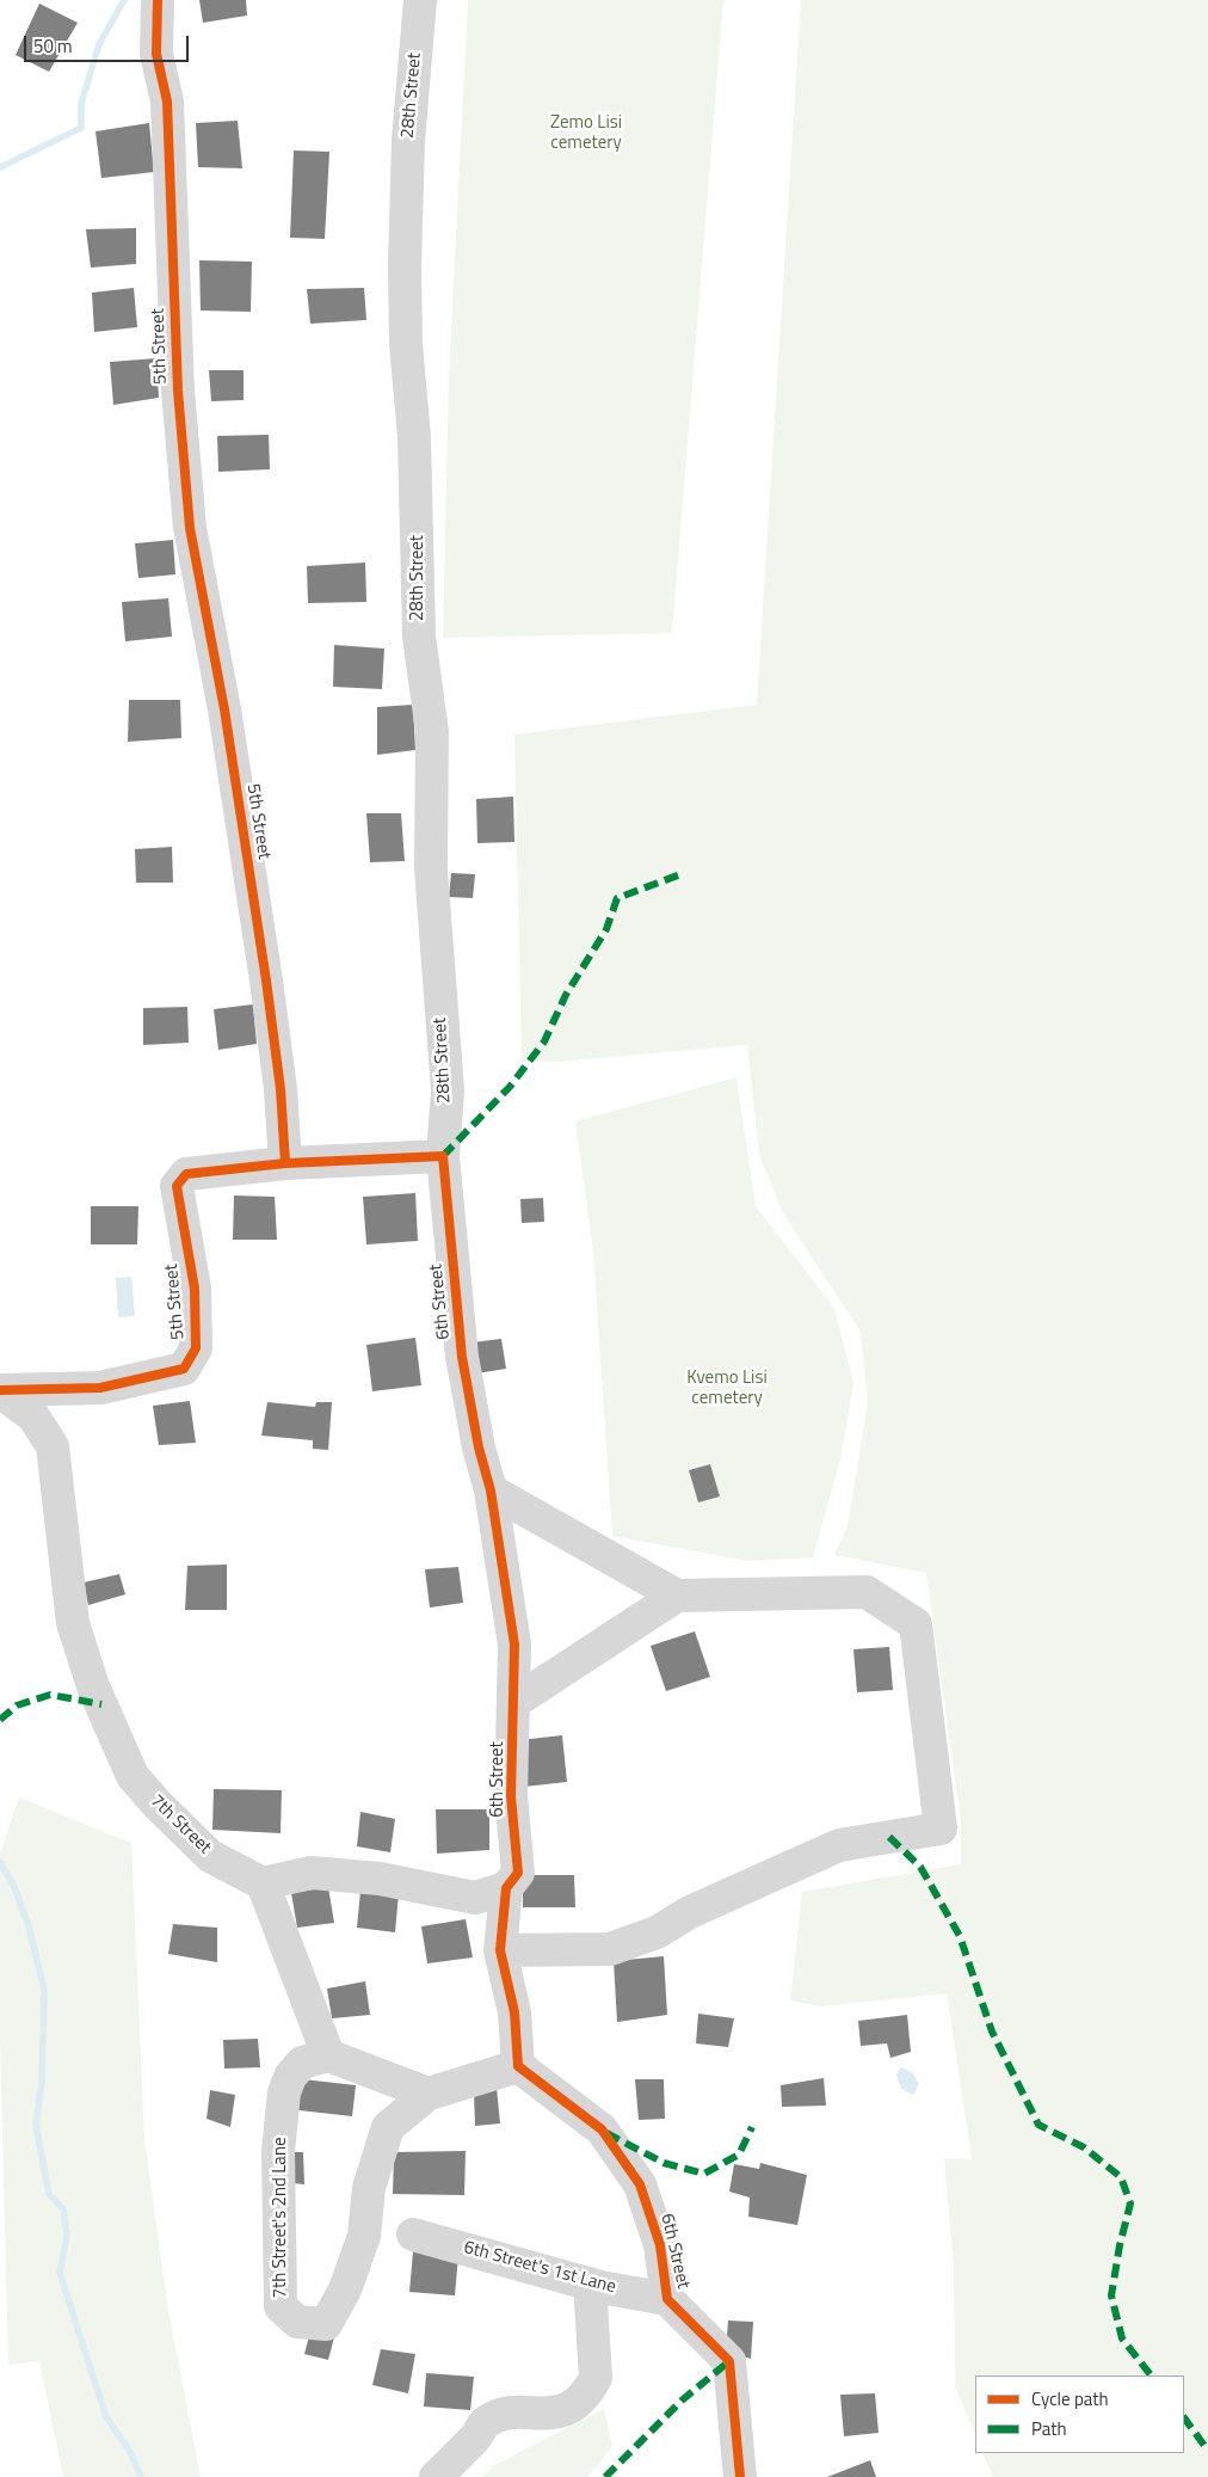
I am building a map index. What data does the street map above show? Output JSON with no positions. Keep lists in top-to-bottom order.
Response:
{
  "streets": {
    "street": [
      "28th Street",
      "5th Street",
      "6th Street",
      "7th Street",
      "7th Street's 2nd Lane",
      "6th Street's 1st Lane"
    ]
  },
  "crossings": [
    ["28th Street", "6th Street"],
    ["5th Street", "7th Street"],
    ["6th Street", "6th Street's 1st Lane"]
  ],
  "parks": ["Zemo Lisi cemetery", "Kvemo Lisi cemetery"],
  "legend": ["Cycle path", "Path"],
  "scale_bar": "50 m"
}
